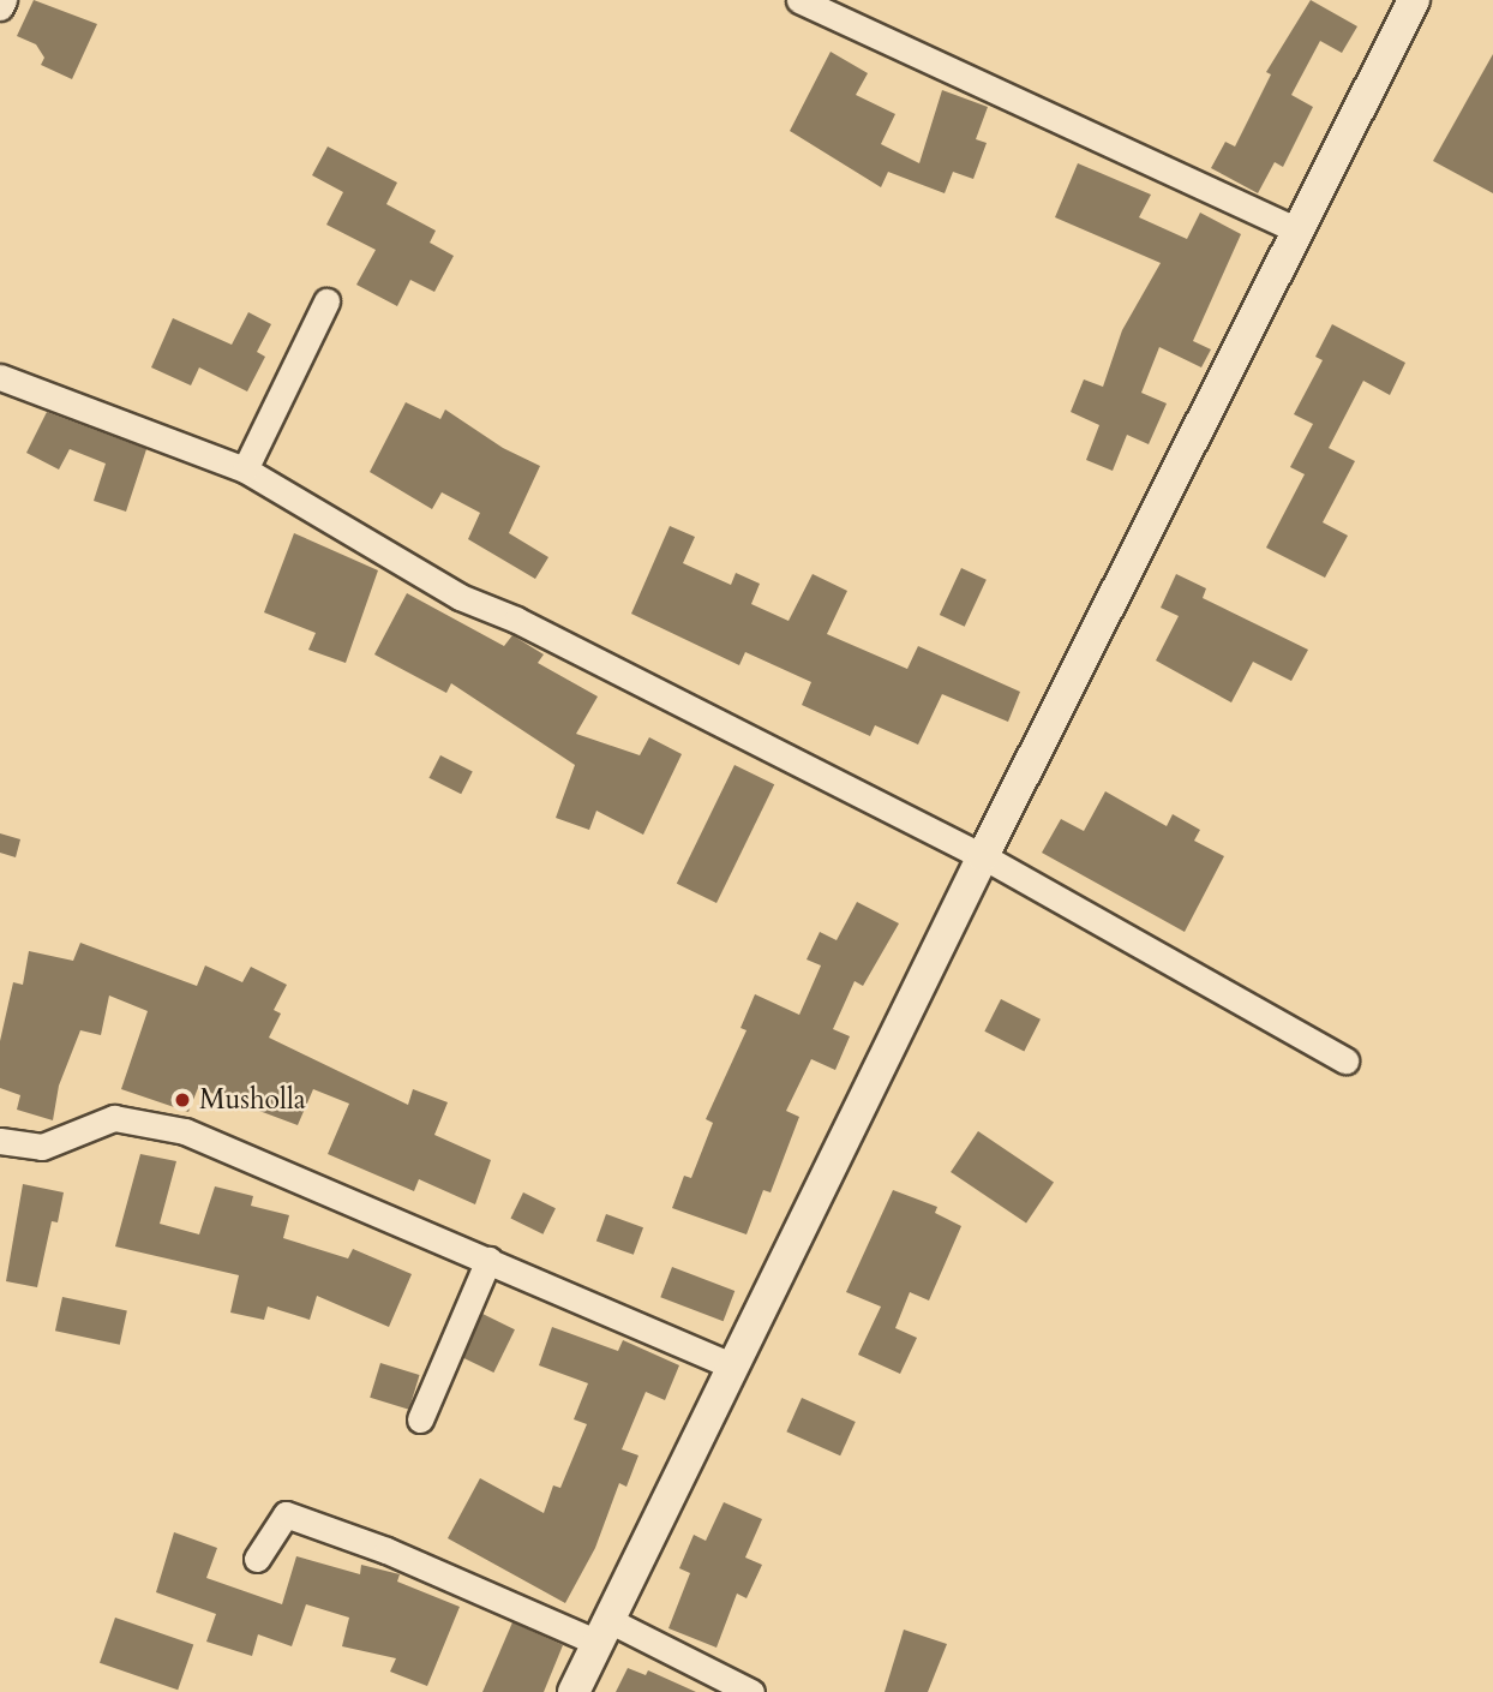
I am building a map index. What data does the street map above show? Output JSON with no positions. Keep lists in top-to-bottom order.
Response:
{
  "places": ["Musholla"]
}
